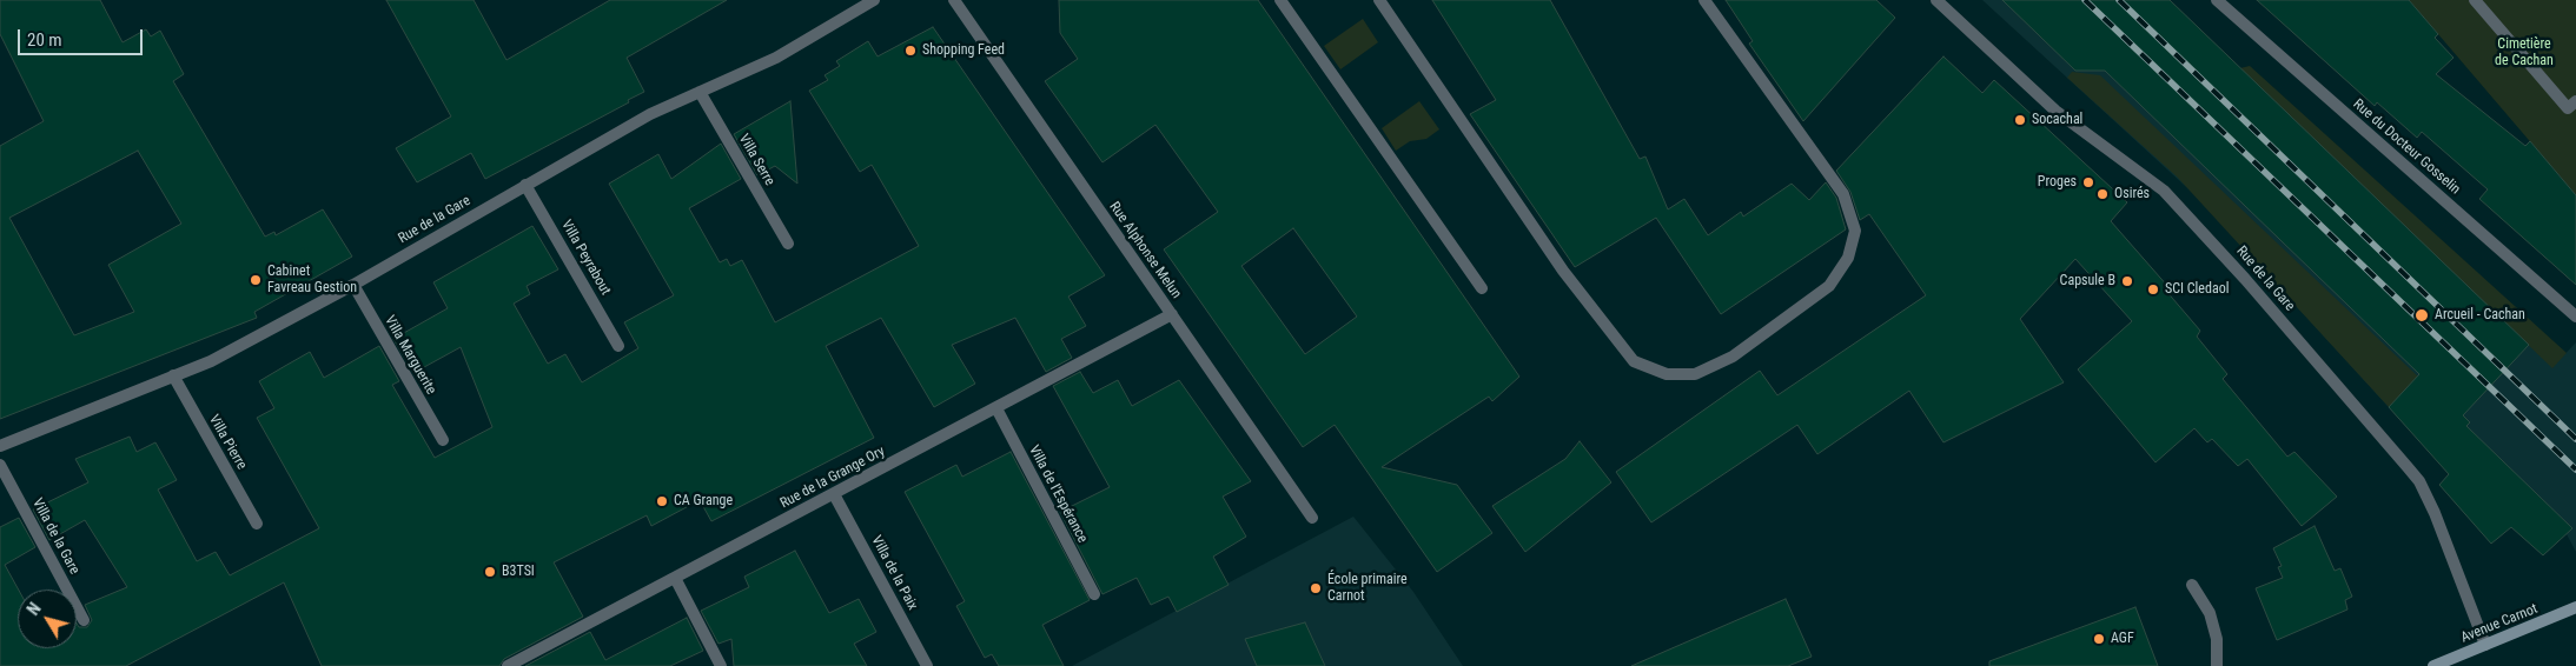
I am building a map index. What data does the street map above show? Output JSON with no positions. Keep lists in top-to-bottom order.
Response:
{
  "streets": {
    "street": [
      "Rue du Docteur Gosselin",
      "Villa Serre",
      "Rue de la Gare",
      "Rue Alphonse Melun",
      "Villa Peyrabout",
      "Villa Marguerite",
      "Villa Pierre",
      "Rue de la Grange Ory",
      "Villa de l'Espérance",
      "Villa de la Gare",
      "Villa de la Paix",
      "Avenue Carnot"
    ]
  },
  "crossings": [
    ["Villa Serre", "Rue de la Gare"],
    ["Rue de la Gare", "Villa Peyrabout"],
    ["Rue de la Gare", "Villa Marguerite"],
    ["Rue de la Gare", "Villa Pierre"],
    ["Rue de la Gare", "Avenue Carnot"],
    ["Rue Alphonse Melun", "Rue de la Grange Ory"],
    ["Rue de la Grange Ory", "Villa de l'Espérance"],
    ["Rue de la Grange Ory", "Villa de la Paix"]
  ],
  "parks": ["Cimetière de Cachan"],
  "places": [
    "Shopping Feed",
    "Socachal",
    "Proges",
    "Osirés",
    "Cabinet Favreau Gestion",
    "Capsule B",
    "SCI Cledaol",
    "Arcueil - Cachan",
    "CA Grange",
    "B3TSI",
    "École primaire Carnot",
    "AGF"
  ],
  "scale_bar": "20 m",
  "north": "top left"
}
